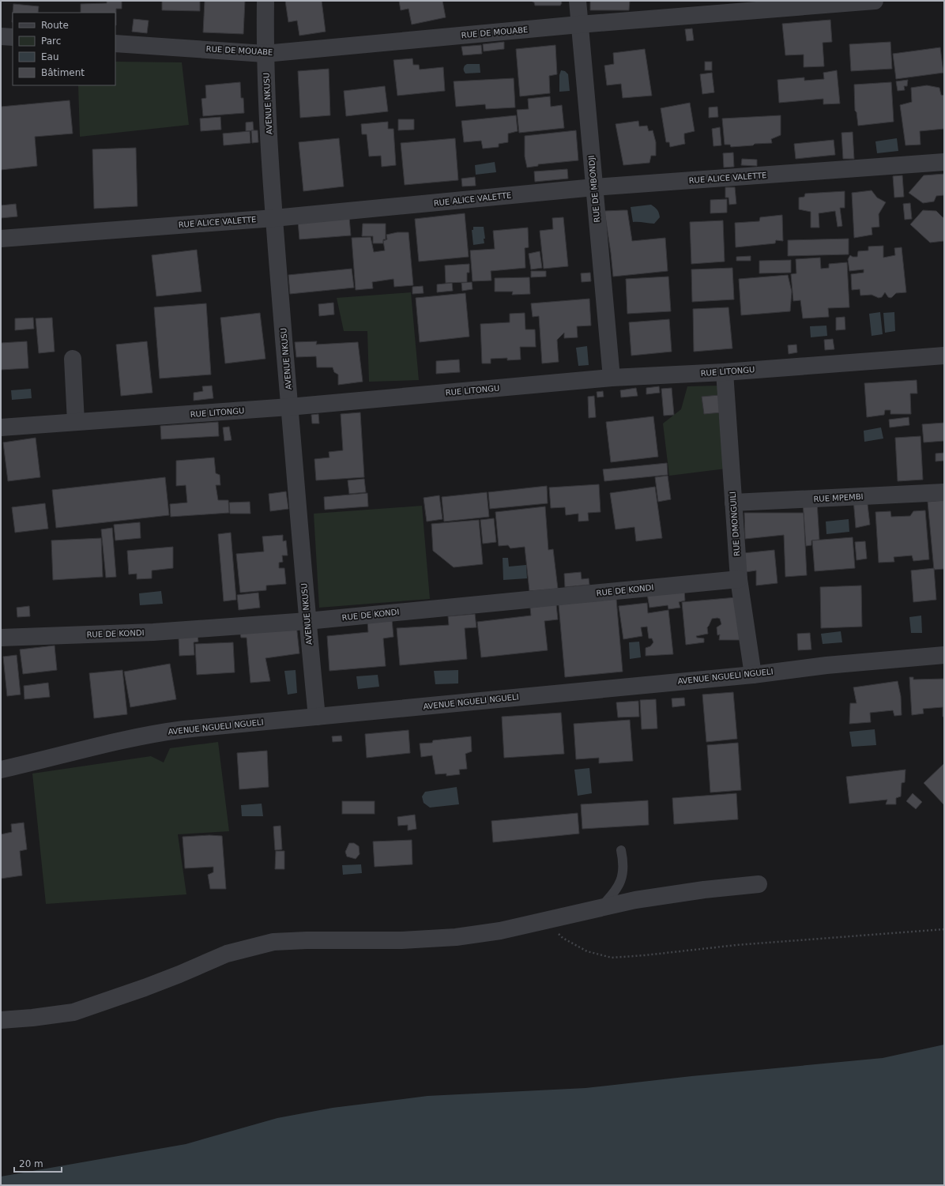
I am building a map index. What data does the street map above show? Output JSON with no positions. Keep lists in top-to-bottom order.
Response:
{
  "streets": {
    "street": [
      "RUE DE MOUABE",
      "AVENUE NKUSU",
      "RUE ALICE VALETTE",
      "RUE DE MBONDJI",
      "RUE LITONGU",
      "RUE MPEMBI",
      "RUE DMONGUILI",
      "RUE DE KONDI",
      "AVENUE NGUELI NGUELI"
    ]
  },
  "crossings": [
    ["RUE DE MOUABE", "AVENUE NKUSU"],
    ["RUE DE MOUABE", "RUE DE MBONDJI"],
    ["AVENUE NKUSU", "RUE ALICE VALETTE"],
    ["AVENUE NKUSU", "RUE LITONGU"],
    ["AVENUE NKUSU", "RUE DE KONDI"],
    ["AVENUE NKUSU", "AVENUE NGUELI NGUELI"],
    ["RUE ALICE VALETTE", "RUE DE MBONDJI"],
    ["RUE DE MBONDJI", "RUE LITONGU"],
    ["RUE LITONGU", "RUE DMONGUILI"],
    ["RUE MPEMBI", "RUE DMONGUILI"],
    ["RUE DMONGUILI", "RUE DE KONDI"],
    ["RUE DMONGUILI", "AVENUE NGUELI NGUELI"]
  ],
  "legend": [
    "Route",
    "Parc",
    "Eau",
    "Bâtiment"
  ],
  "scale_bar": "20 m"
}
